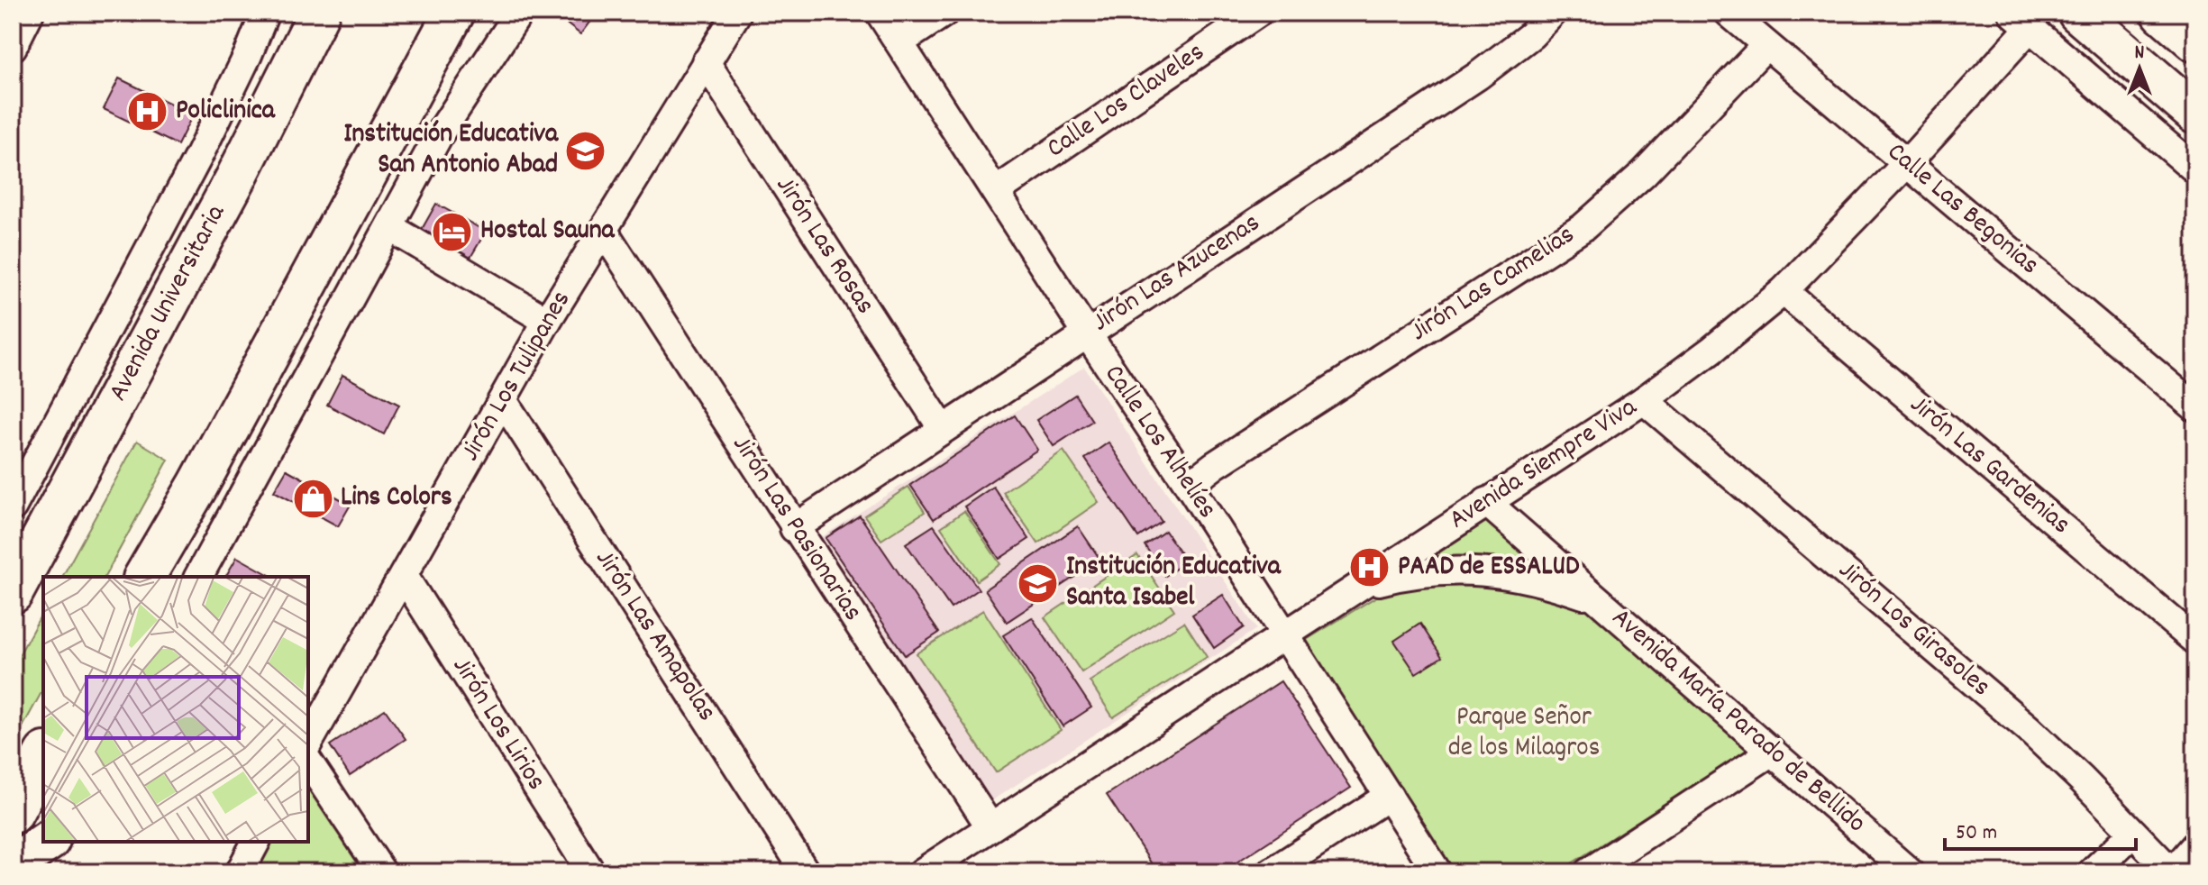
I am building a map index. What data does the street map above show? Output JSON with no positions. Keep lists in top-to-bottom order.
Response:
{
  "streets": {
    "main road": ["Avenida Universitaria"],
    "street": [
      "Calle Los Claveles",
      "Calle Las Begonias",
      "Jirón Las Rosas",
      "Jirón Las Azucenas",
      "Jirón Las Camelias",
      "Jirón Los Tulipanes",
      "Calle Los Alhelíes",
      "Avenida Siempre Viva",
      "Jirón Las Gardenias",
      "Jirón Las Pasionarias",
      "Jirón Los Girasoles",
      "Jirón Las Amapolas",
      "Avenida María Parado de Bellido",
      "Jirón Los Lirios"
    ]
  },
  "crossings": [
    ["Calle Los Claveles", "Calle Los Alhelíes"],
    ["Calle Las Begonias", "Jirón Las Camelias"],
    ["Calle Las Begonias", "Avenida Siempre Viva"],
    ["Jirón Las Rosas", "Jirón Las Azucenas"],
    ["Jirón Las Rosas", "Jirón Los Tulipanes"],
    ["Jirón Las Azucenas", "Calle Los Alhelíes"],
    ["Jirón Las Azucenas", "Jirón Las Pasionarias"],
    ["Jirón Las Camelias", "Calle Los Alhelíes"],
    ["Jirón Los Tulipanes", "Jirón Las Pasionarias"],
    ["Jirón Los Tulipanes", "Jirón Las Amapolas"],
    ["Jirón Los Tulipanes", "Jirón Los Lirios"],
    ["Calle Los Alhelíes", "Avenida Siempre Viva"],
    ["Avenida Siempre Viva", "Jirón Las Gardenias"],
    ["Avenida Siempre Viva", "Jirón Las Pasionarias"],
    ["Avenida Siempre Viva", "Jirón Los Girasoles"],
    ["Avenida Siempre Viva", "Avenida María Parado de Bellido"]
  ],
  "parks": ["Parque Señor de los Milagros"],
  "places": {
    "hospital": ["Policlinica", "PAAD de ESSALUD"],
    "school or university": ["Institución Educativa San Antonio Abad", "Institución Educativa Santa Isabel"],
    "hotel": ["Hostal Sauna"],
    "shop": ["Lins Colors"]
  },
  "scale_bar": "50 m",
  "north": "top"
}
